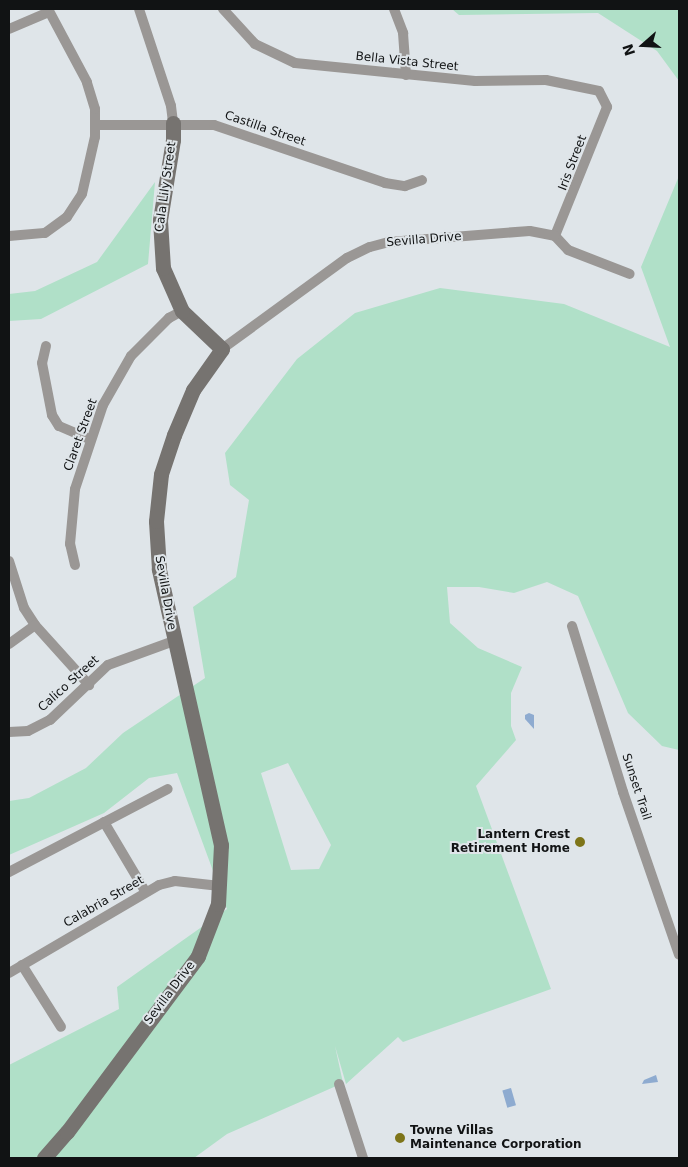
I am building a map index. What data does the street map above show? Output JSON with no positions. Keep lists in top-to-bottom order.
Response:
{
  "streets": {
    "street": [
      "Bella Vista Street",
      "Castilla Street",
      "Iris Street",
      "Cala Lily Street",
      "Sevilla Drive",
      "Claret Street",
      "Calico Street",
      "Sunset Trail",
      "Calabria Street"
    ]
  },
  "crossings": [
    ["Bella Vista Street", "Iris Street"],
    ["Castilla Street", "Cala Lily Street"],
    ["Iris Street", "Sevilla Drive"],
    ["Cala Lily Street", "Sevilla Drive"],
    ["Cala Lily Street", "Claret Street"],
    ["Sevilla Drive", "Calico Street"],
    ["Sevilla Drive", "Calabria Street"]
  ],
  "places": ["Lantern Crest Retirement Home", "Towne Villas Maintenance Corporation"],
  "north": "left"
}
